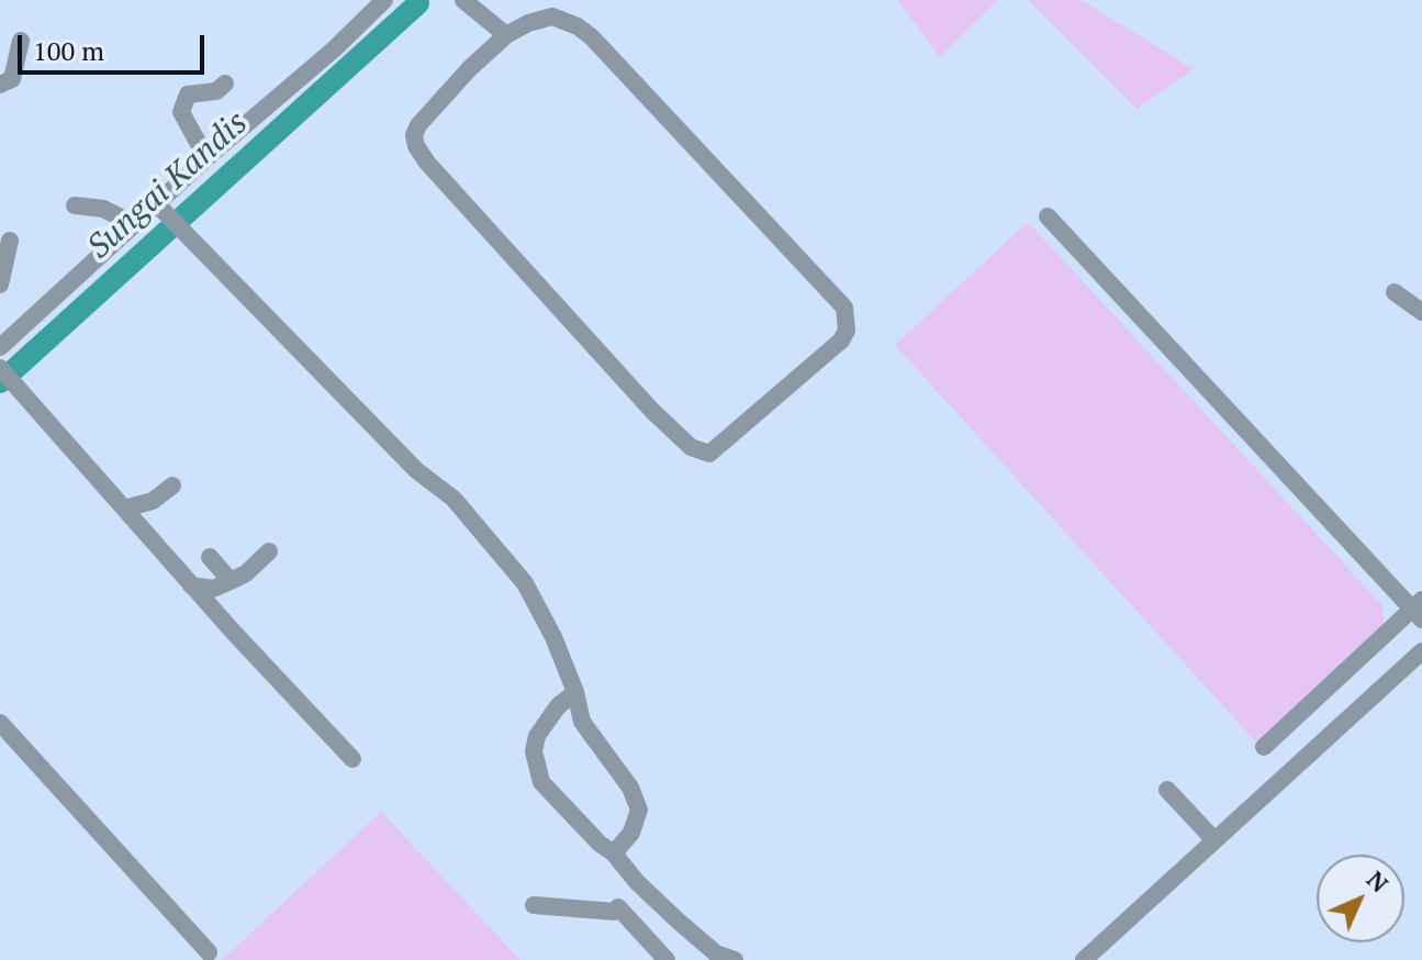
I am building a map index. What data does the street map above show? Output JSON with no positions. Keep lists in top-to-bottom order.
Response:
{
  "water": ["Sungai Kandis"],
  "scale_bar": "100 m",
  "north": "top right"
}
